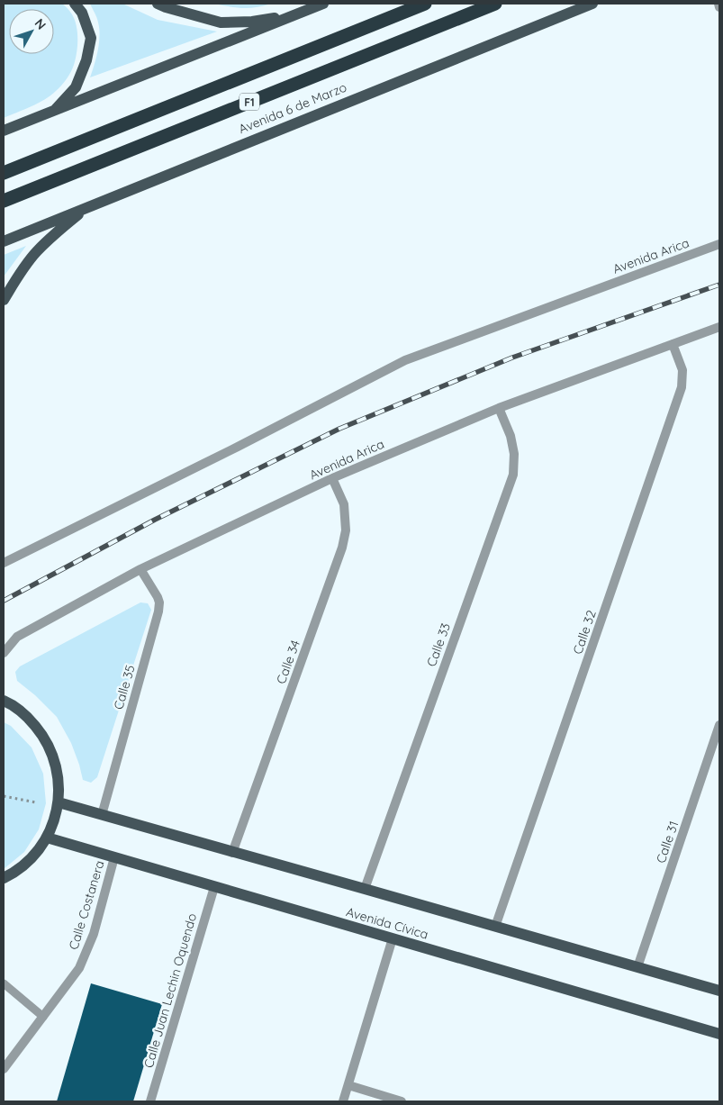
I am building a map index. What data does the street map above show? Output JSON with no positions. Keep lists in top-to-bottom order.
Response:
{
  "streets": {
    "highway": ["F1", "Avenida 6 de Marzo"],
    "main road": ["Avenida Cívica"],
    "street": [
      "Avenida Arica",
      "Calle 32",
      "Calle 33",
      "Calle 34",
      "Calle 35",
      "Calle 31",
      "Calle Costanera",
      "Calle Juan Lechin Oquendo"
    ]
  },
  "crossings": [
    ["Avenida Arica", "Calle 32"],
    ["Avenida Arica", "Calle 33"],
    ["Avenida Arica", "Calle 34"],
    ["Avenida Arica", "Calle 35"],
    ["Calle Costanera", "Avenida Cívica"],
    ["Avenida Cívica", "Calle Juan Lechin Oquendo"]
  ],
  "north": "top right"
}
